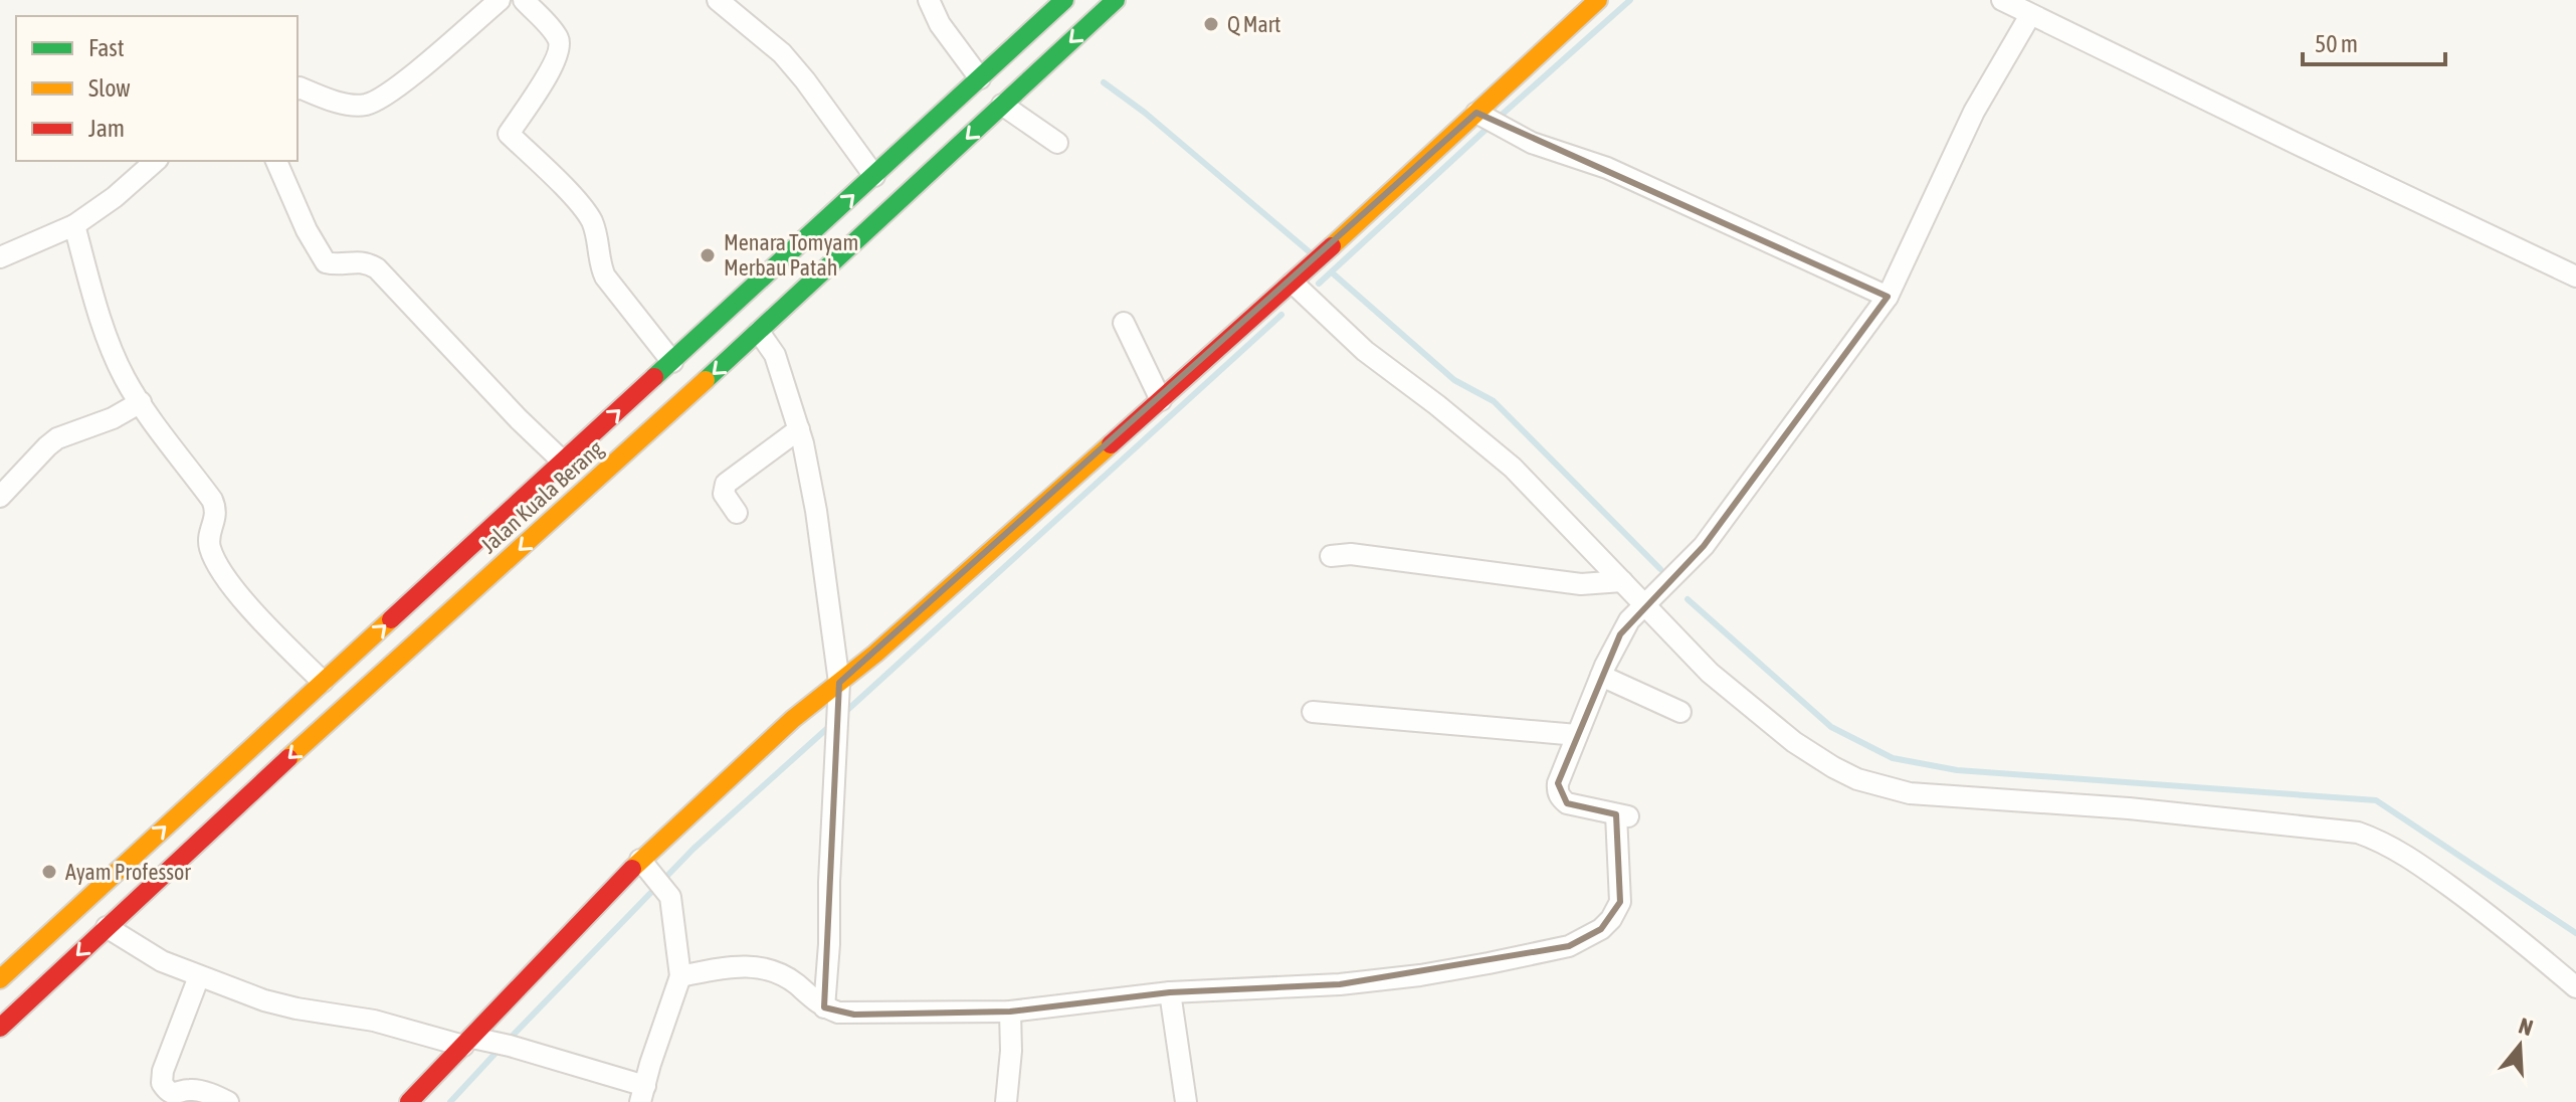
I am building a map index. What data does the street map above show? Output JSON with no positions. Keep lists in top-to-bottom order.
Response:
{
  "streets": {
    "main road": ["Jalan Kuala Berang"]
  },
  "places": ["Q Mart", "Menara Tomyam Merbau Patah", "Ayam Professor"],
  "legend": ["Fast", "Slow", "Jam"],
  "scale_bar": "50 m",
  "north": "top"
}
